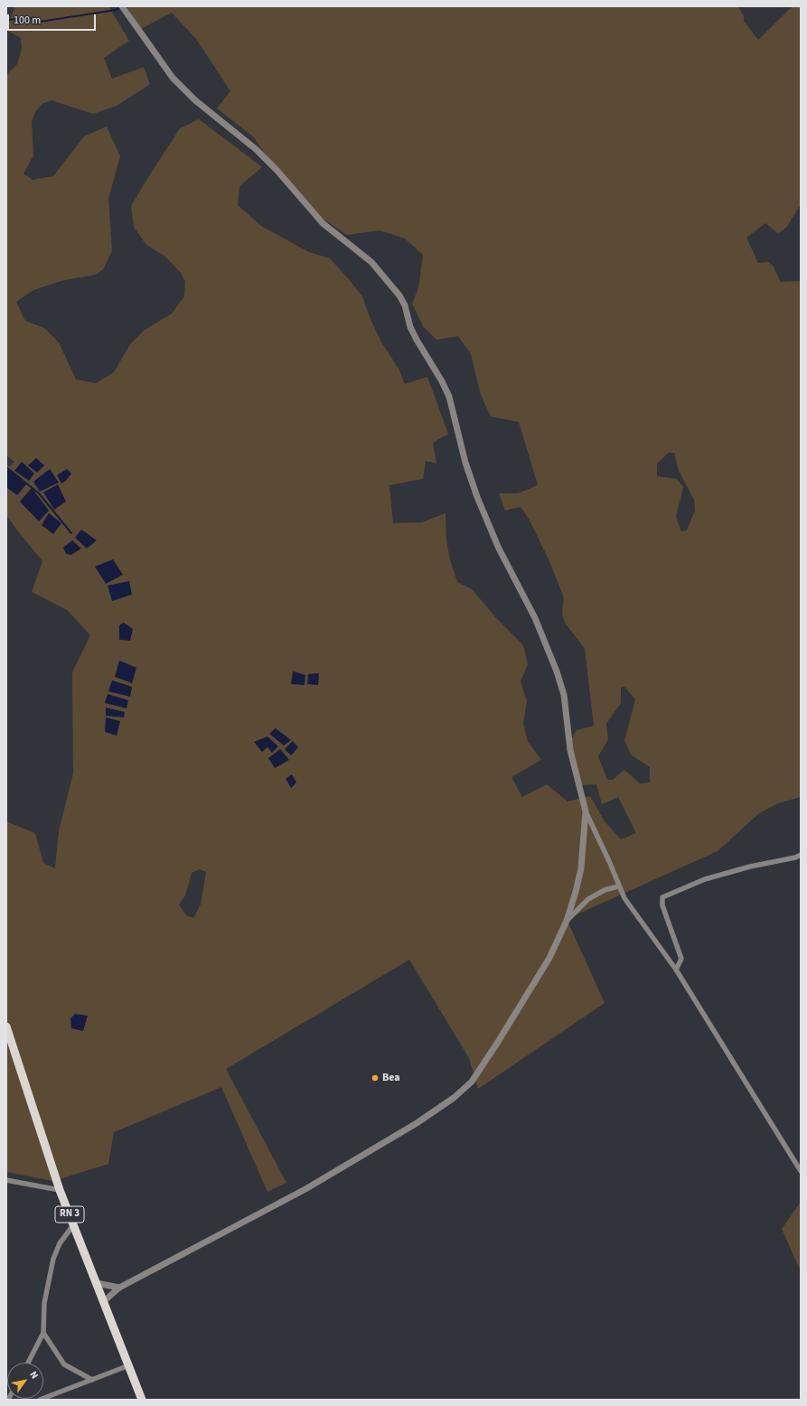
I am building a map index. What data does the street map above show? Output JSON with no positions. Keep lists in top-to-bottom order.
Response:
{
  "streets": {
    "main road": ["RN 3"]
  },
  "places": ["Bea"],
  "scale_bar": "100 m",
  "north": "top right"
}
